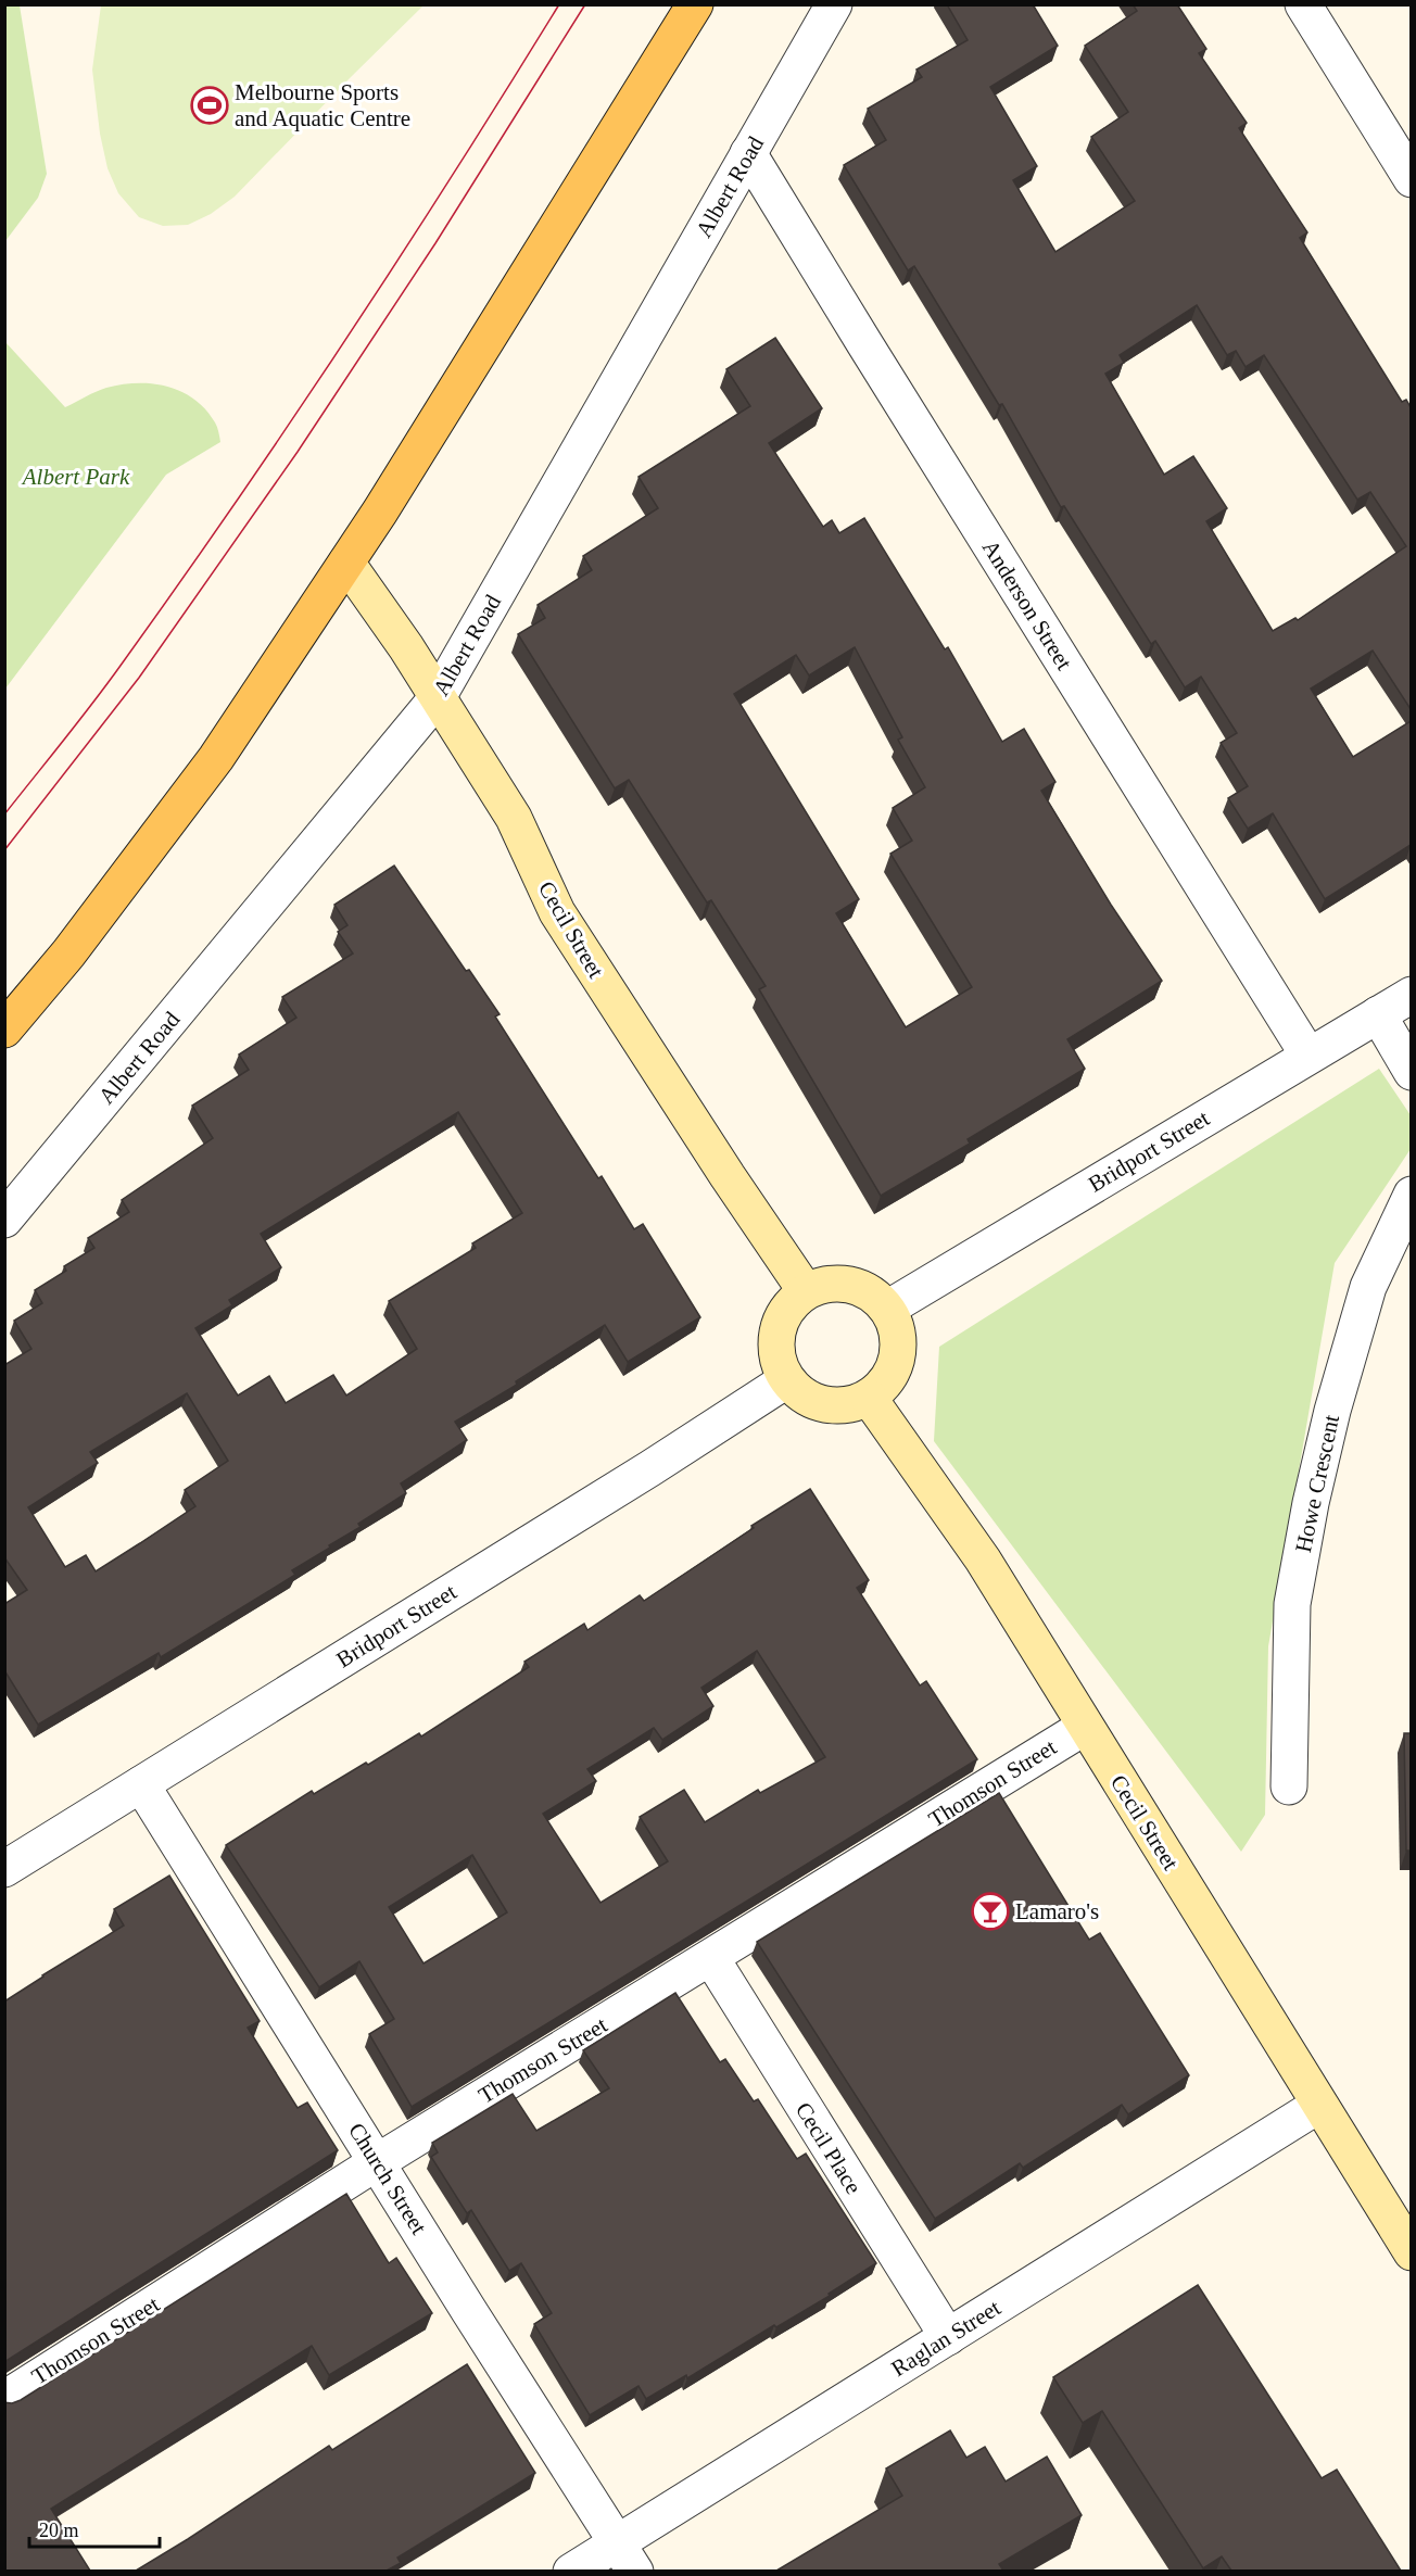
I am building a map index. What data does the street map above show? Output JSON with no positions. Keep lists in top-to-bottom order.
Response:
{
  "streets": {
    "street": [
      "Albert Road",
      "Anderson Street",
      "Cecil Street",
      "Bridport Street",
      "Howe Crescent",
      "Thomson Street",
      "Cecil Place",
      "Church Street",
      "Raglan Street"
    ]
  },
  "crossings": [
    ["Albert Road", "Anderson Street"],
    ["Albert Road", "Cecil Street"],
    ["Anderson Street", "Bridport Street"],
    ["Cecil Street", "Bridport Street"],
    ["Cecil Street", "Thomson Street"],
    ["Cecil Street", "Raglan Street"],
    ["Bridport Street", "Church Street"],
    ["Thomson Street", "Cecil Place"],
    ["Thomson Street", "Church Street"],
    ["Cecil Place", "Raglan Street"],
    ["Church Street", "Raglan Street"]
  ],
  "parks": ["Albert Park"],
  "places": {
    "sports": ["Melbourne Sports and Aquatic Centre"],
    "bar": ["Lamaro's"]
  },
  "scale_bar": "20 m"
}
